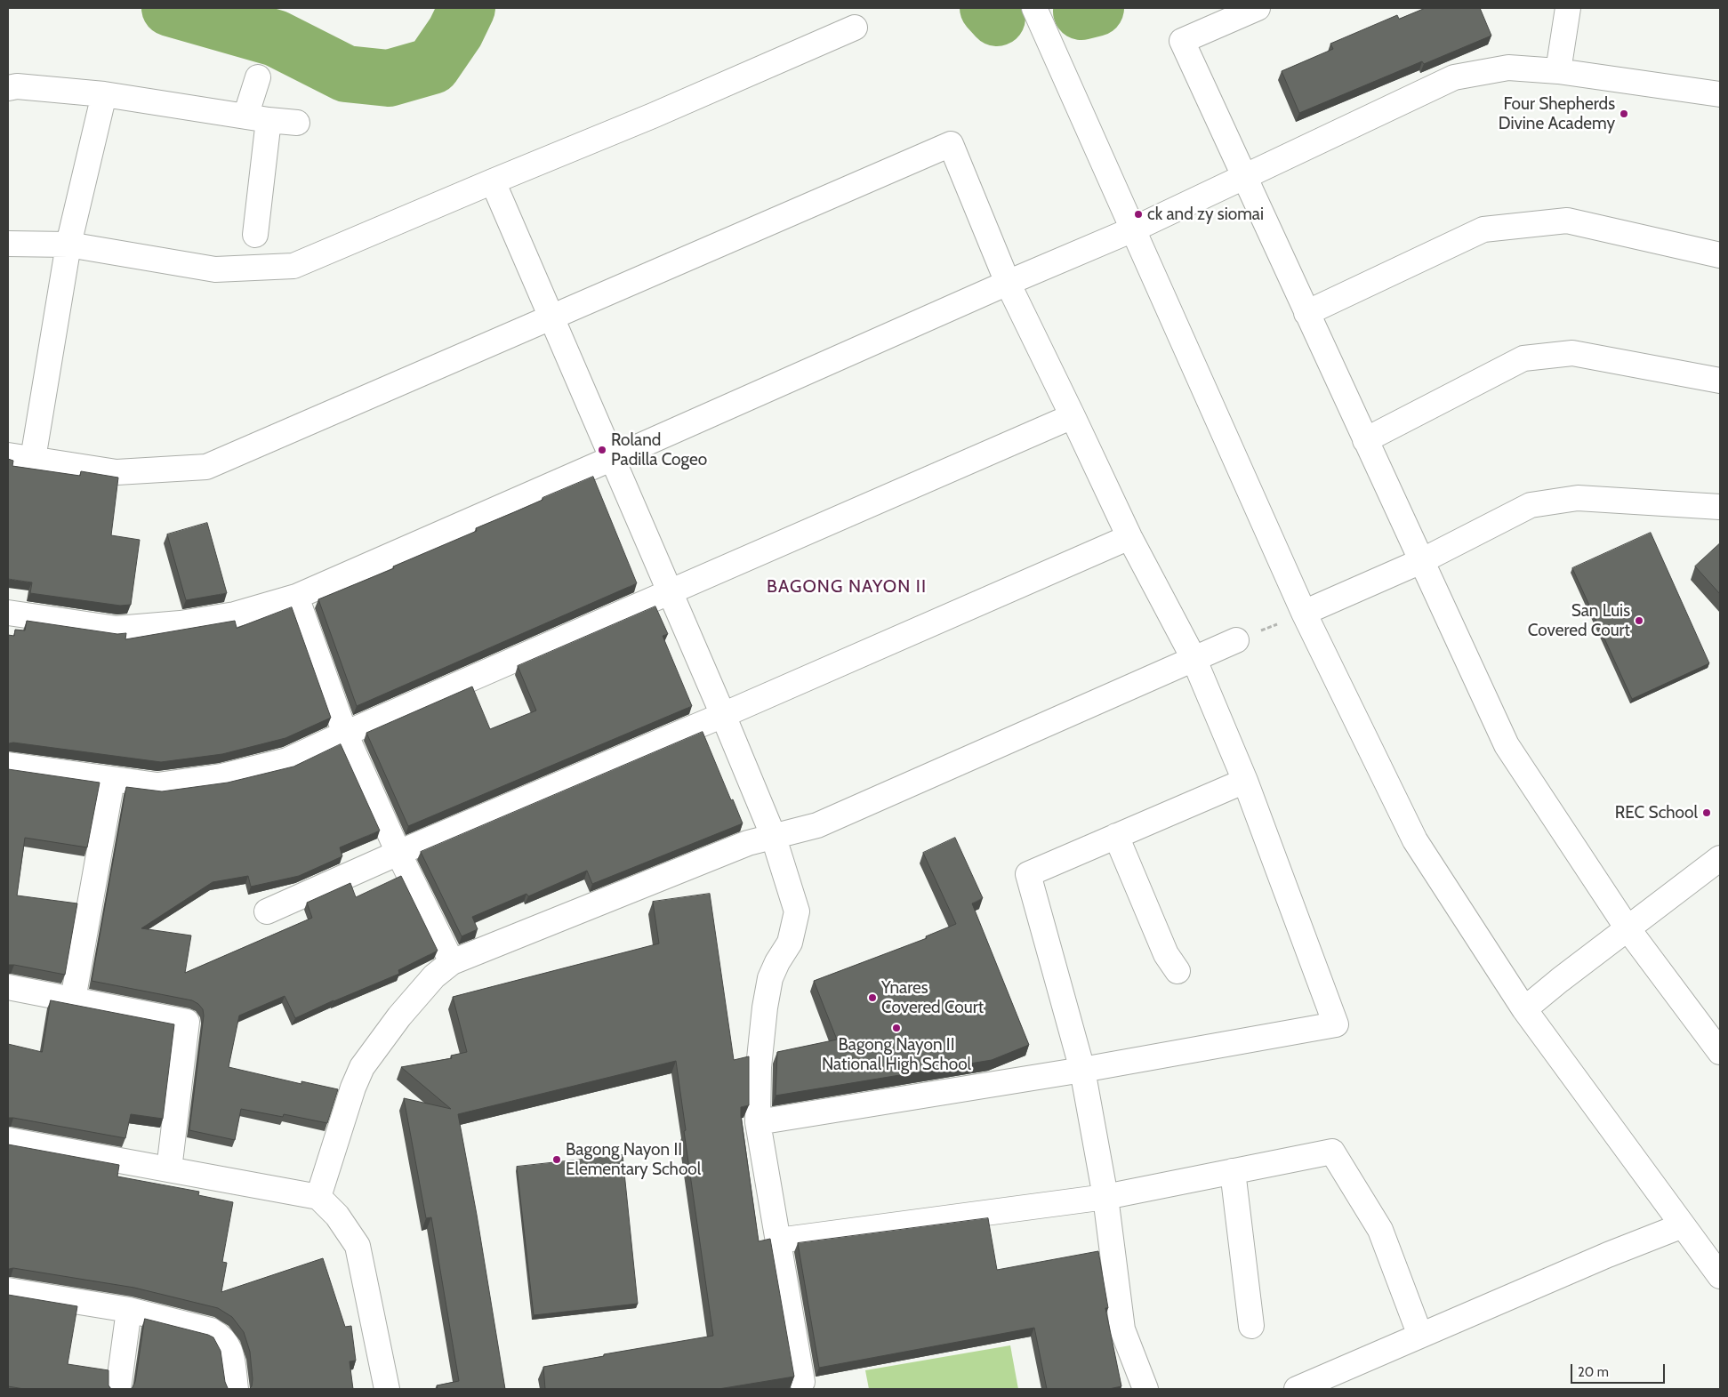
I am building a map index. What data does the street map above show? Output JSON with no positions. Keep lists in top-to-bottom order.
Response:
{
  "districts": ["BAGONG NAYON II"],
  "places": [
    "Four Shepherds Divine Academy",
    "ck and zy siomai",
    "Roland Padilla Cogeo",
    "San Luis Covered Court",
    "REC School",
    "Ynares Covered Court",
    "Bagong Nayon II National High School",
    "Bagong Nayon II Elementary School"
  ],
  "scale_bar": "20 m"
}
